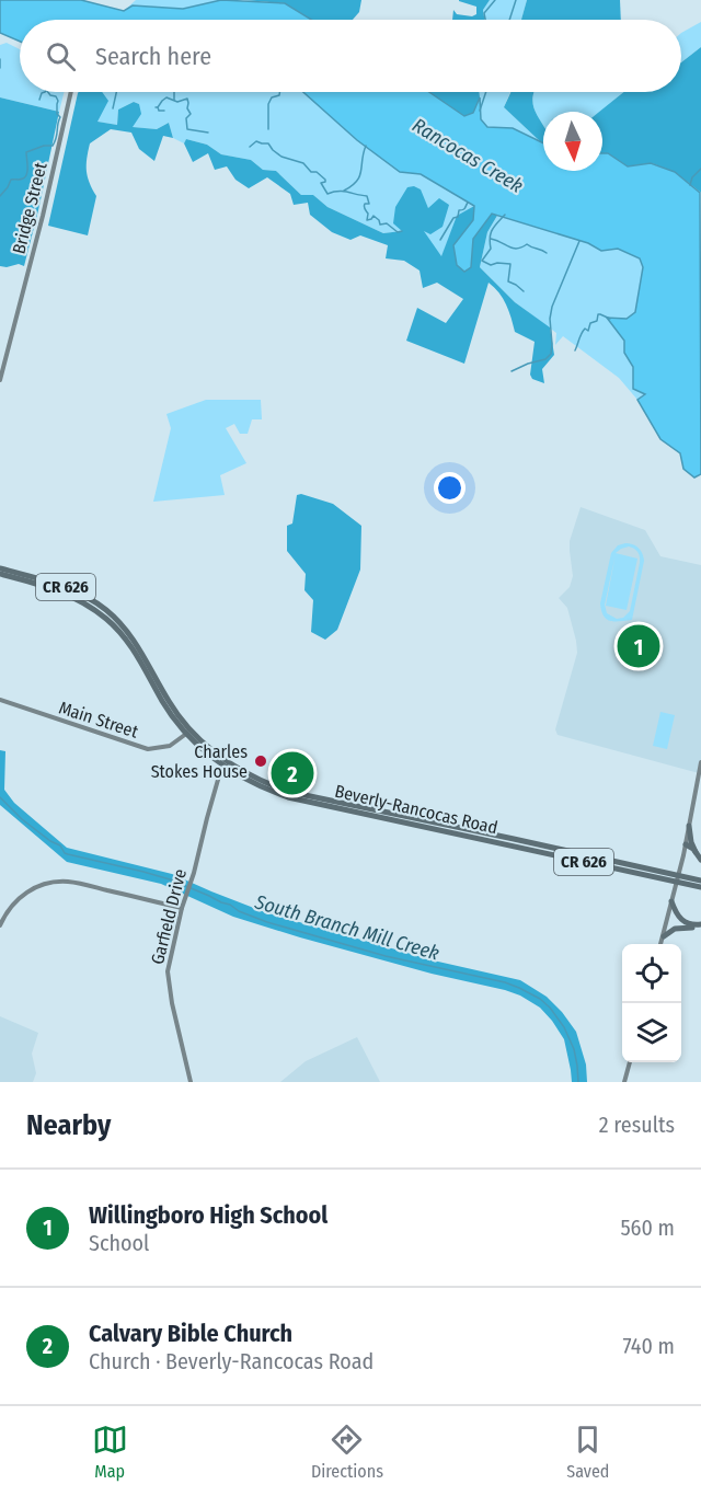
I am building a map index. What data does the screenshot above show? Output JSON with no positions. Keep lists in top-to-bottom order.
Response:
{
  "streets": {
    "main road": ["CR 626", "Beverly-Rancocas Road"],
    "street": ["Bridge Street", "Main Street", "Garfield Drive"]
  },
  "crossings": [
    ["CR 626", "Beverly-Rancocas Road"],
    ["Main Street", "Beverly-Rancocas Road"],
    ["Beverly-Rancocas Road", "Garfield Drive"]
  ],
  "water": ["Rancocas Creek", "South Branch Mill Creek"],
  "places": ["Charles Stokes House"],
  "north": "bottom",
  "page": {
    "search": "Search here",
    "pins": ["1", "2"],
    "heading": ["Nearby", "2 results"],
    "list": [
      {
        "mark": "1",
        "name": "Willingboro High School",
        "note": "School",
        "value": "560 m"
      },
      {
        "mark": "2",
        "name": "Calvary Bible Church",
        "note": "Church · Beverly-Rancocas Road",
        "value": "740 m"
      }
    ],
    "nav": ["Map", "Directions", "Saved"]
  }
}
